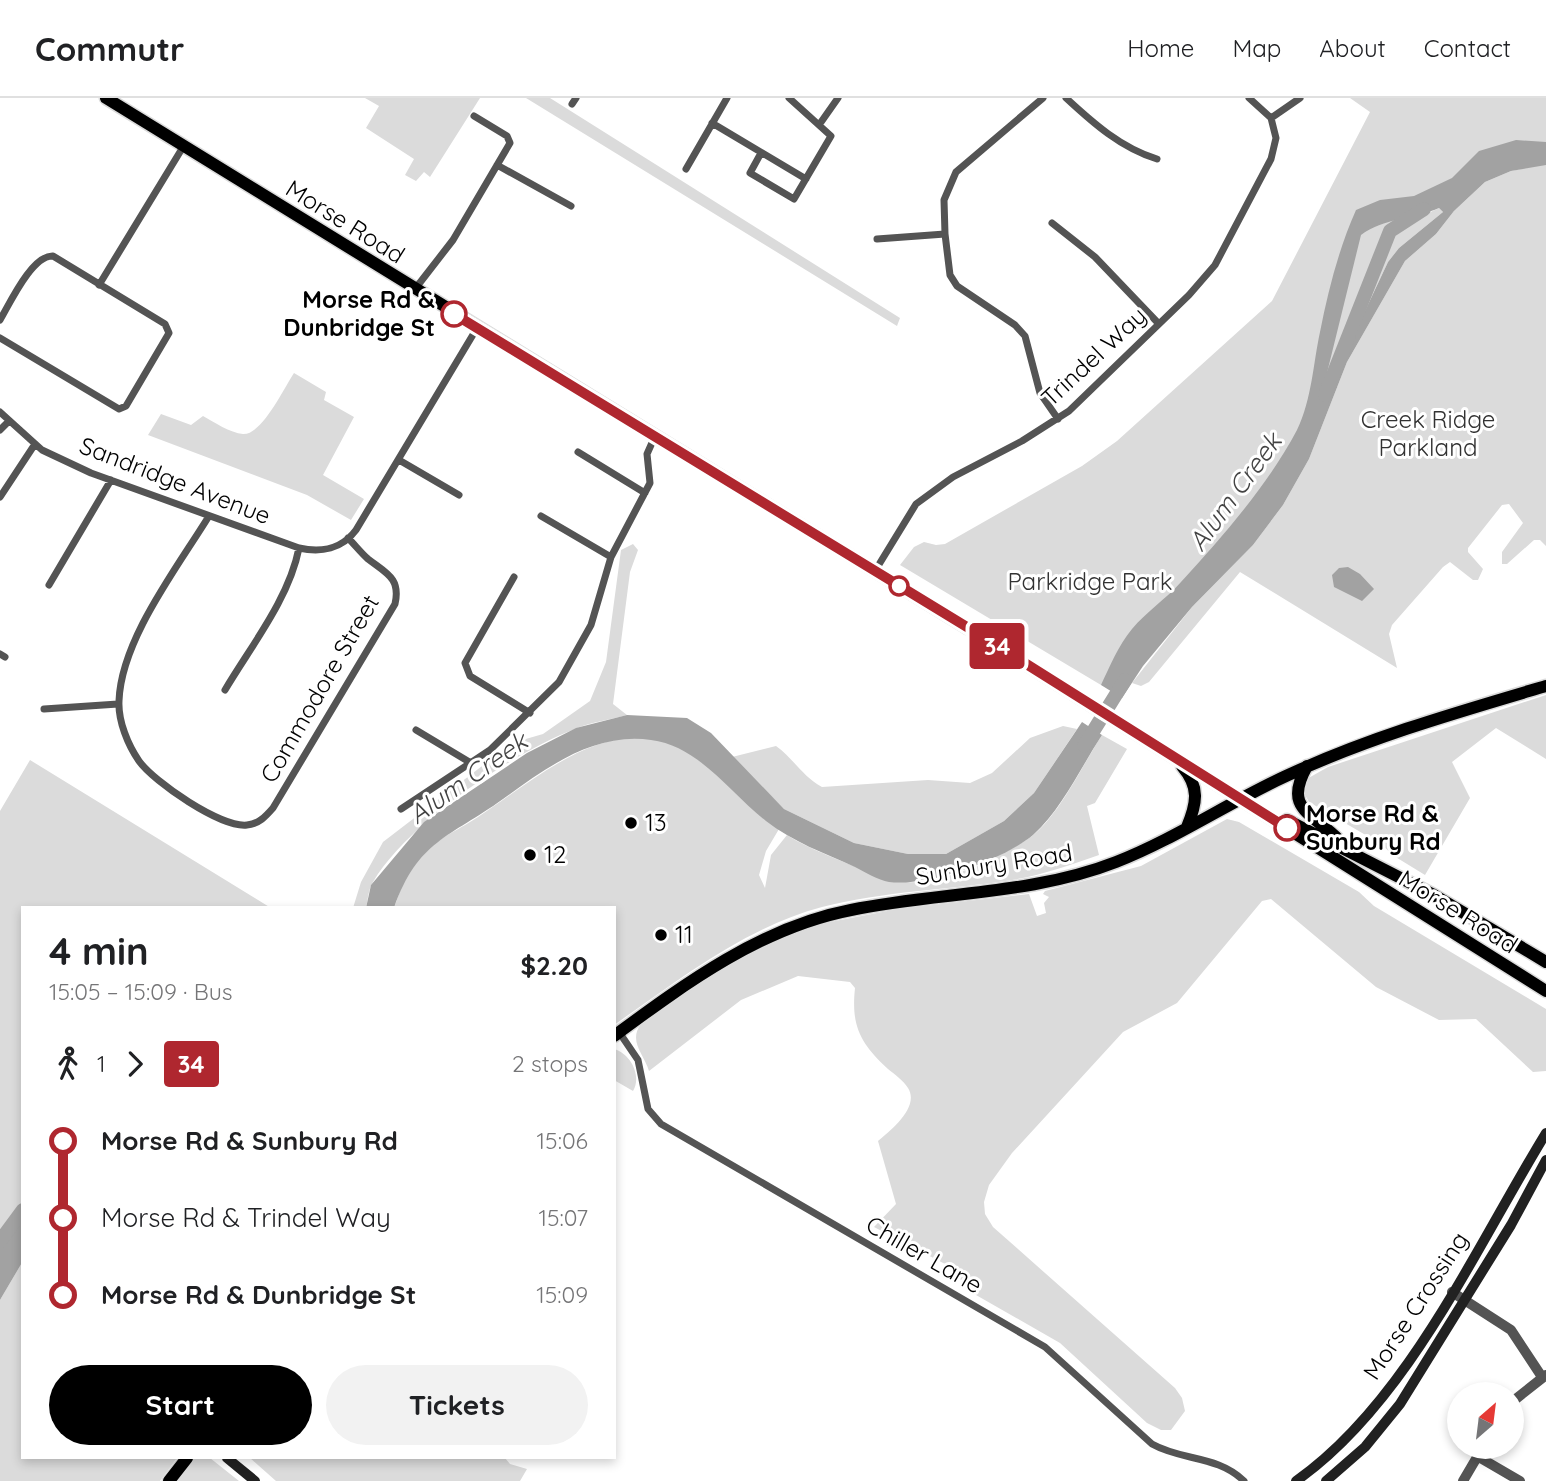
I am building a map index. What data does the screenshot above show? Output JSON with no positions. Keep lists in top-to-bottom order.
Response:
{
  "streets": {
    "main road": ["Morse Road", "Sunbury Road", "Morse Crossing"],
    "street": [
      "Trindel Way",
      "Sandridge Avenue",
      "Commodore Street",
      "Chiller Lane"
    ]
  },
  "crossings": [
    ["Morse Road", "Trindel Way"],
    ["Morse Road", "Sunbury Road"],
    ["Sandridge Avenue", "Commodore Street"],
    ["Sunbury Road", "Chiller Lane"]
  ],
  "water": ["Alum Creek"],
  "parks": ["Creek Ridge Parkland", "Parkridge Park"],
  "places": [
    "Morse Rd & Dunbridge St",
    "13",
    "Morse Rd & Sunbury Rd",
    "12",
    "11"
  ],
  "lines": ["bus line 34"],
  "north": "top right",
  "page": {
    "header": "Commutr",
    "nav": [
      "Home",
      "Map",
      "About",
      "Contact"
    ],
    "on_map": "34",
    "heading": ["4 min", "15:05 – 15:09 · Bus", "$2.20"],
    "legs": ["1", "34", "2 stops"],
    "list": [
      {
        "name": "Morse Rd & Sunbury Rd",
        "value": "15:06"
      },
      {
        "name": "Morse Rd & Trindel Way",
        "value": "15:07"
      },
      {
        "name": "Morse Rd & Dunbridge St",
        "value": "15:09"
      }
    ],
    "buttons": ["Start", "Tickets"]
  }
}
